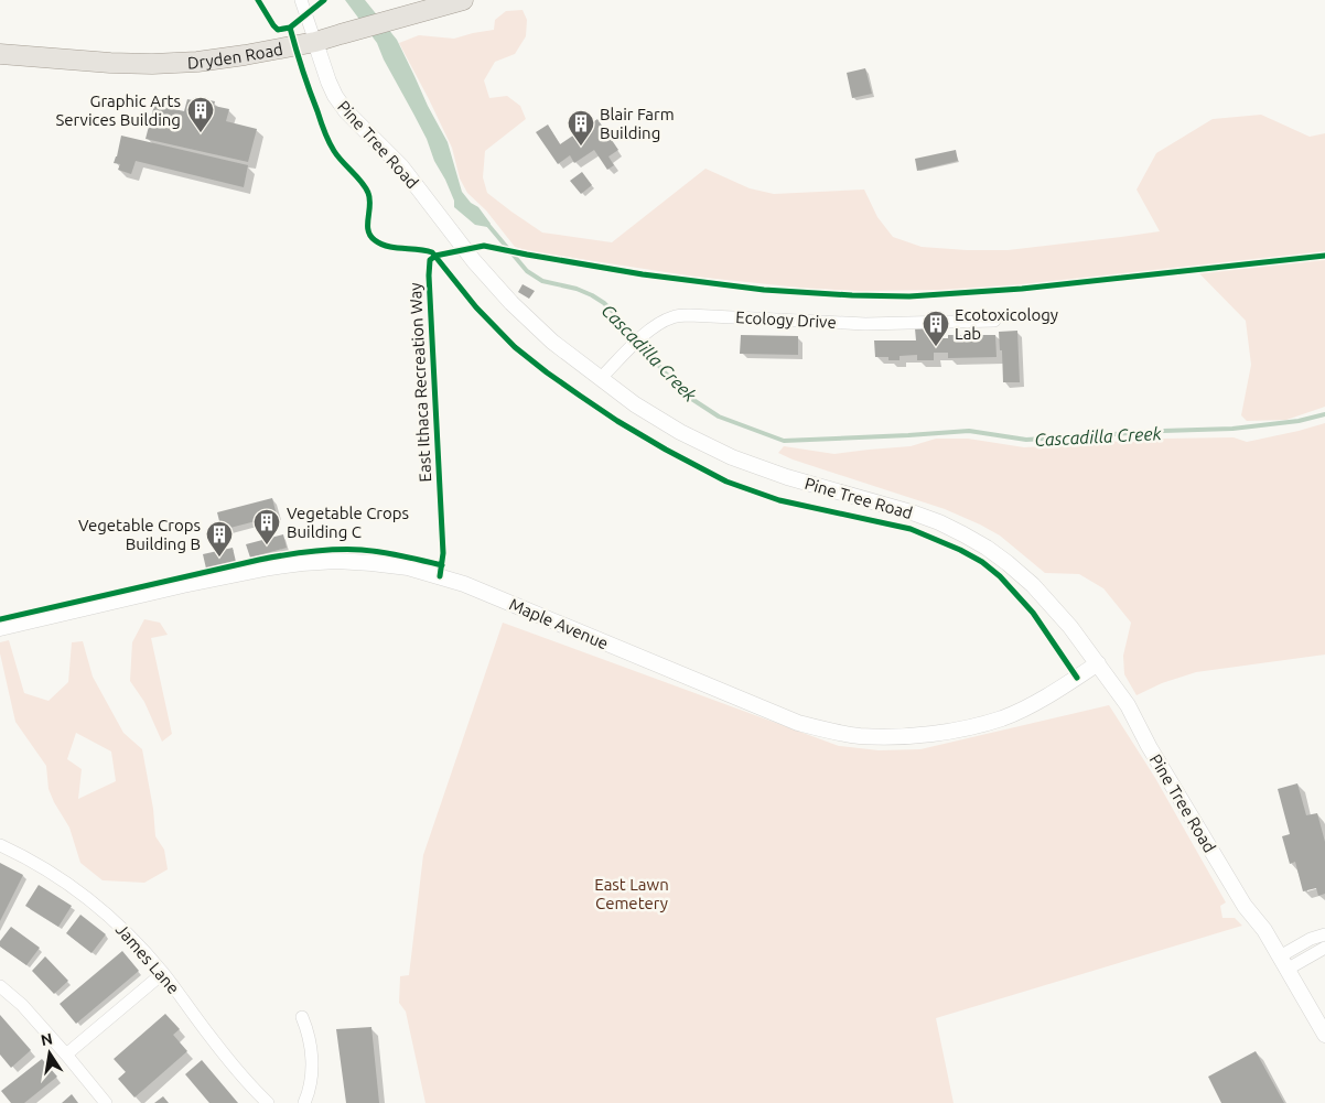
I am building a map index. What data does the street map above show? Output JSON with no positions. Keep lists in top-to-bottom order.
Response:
{
  "streets": {
    "main road": ["Dryden Road"],
    "street": [
      "Pine Tree Road",
      "Ecology Drive",
      "Maple Avenue",
      "James Lane"
    ],
    "cycle path": ["East Ithaca Recreation Way"]
  },
  "crossings": [
    ["Dryden Road", "Pine Tree Road"],
    ["Pine Tree Road", "Ecology Drive"],
    ["Pine Tree Road", "Maple Avenue"]
  ],
  "water": ["Cascadilla Creek"],
  "parks": ["East Lawn Cemetery"],
  "places": {
    "building": [
      "Graphic Arts Services Building",
      "Blair Farm Building",
      "Ecotoxicology Lab",
      "Vegetable Crops Building C",
      "Vegetable Crops Building B"
    ]
  },
  "north": "top"
}
